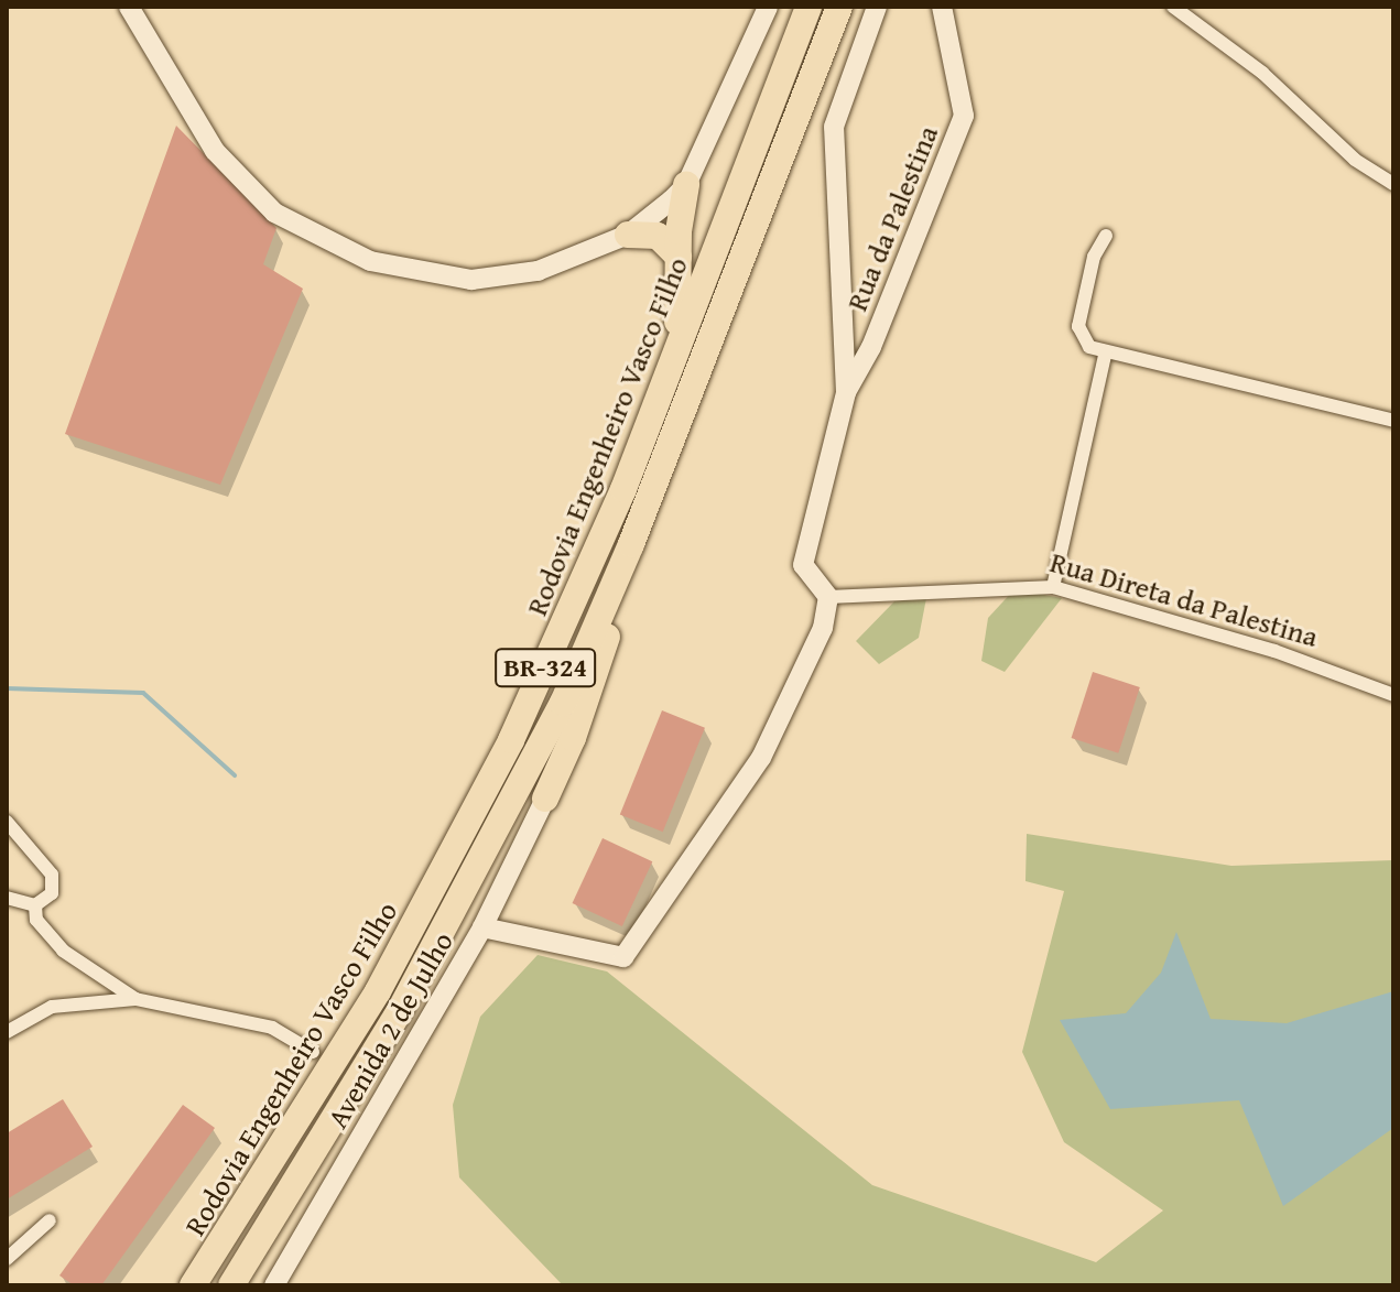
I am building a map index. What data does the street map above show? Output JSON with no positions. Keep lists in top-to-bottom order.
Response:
{
  "streets": {
    "highway": ["Rodovia Engenheiro Vasco Filho", "BR-324"],
    "main road": ["Rua da Palestina", "Avenida 2 de Julho"],
    "street": ["Rua Direta da Palestina"]
  }
}
